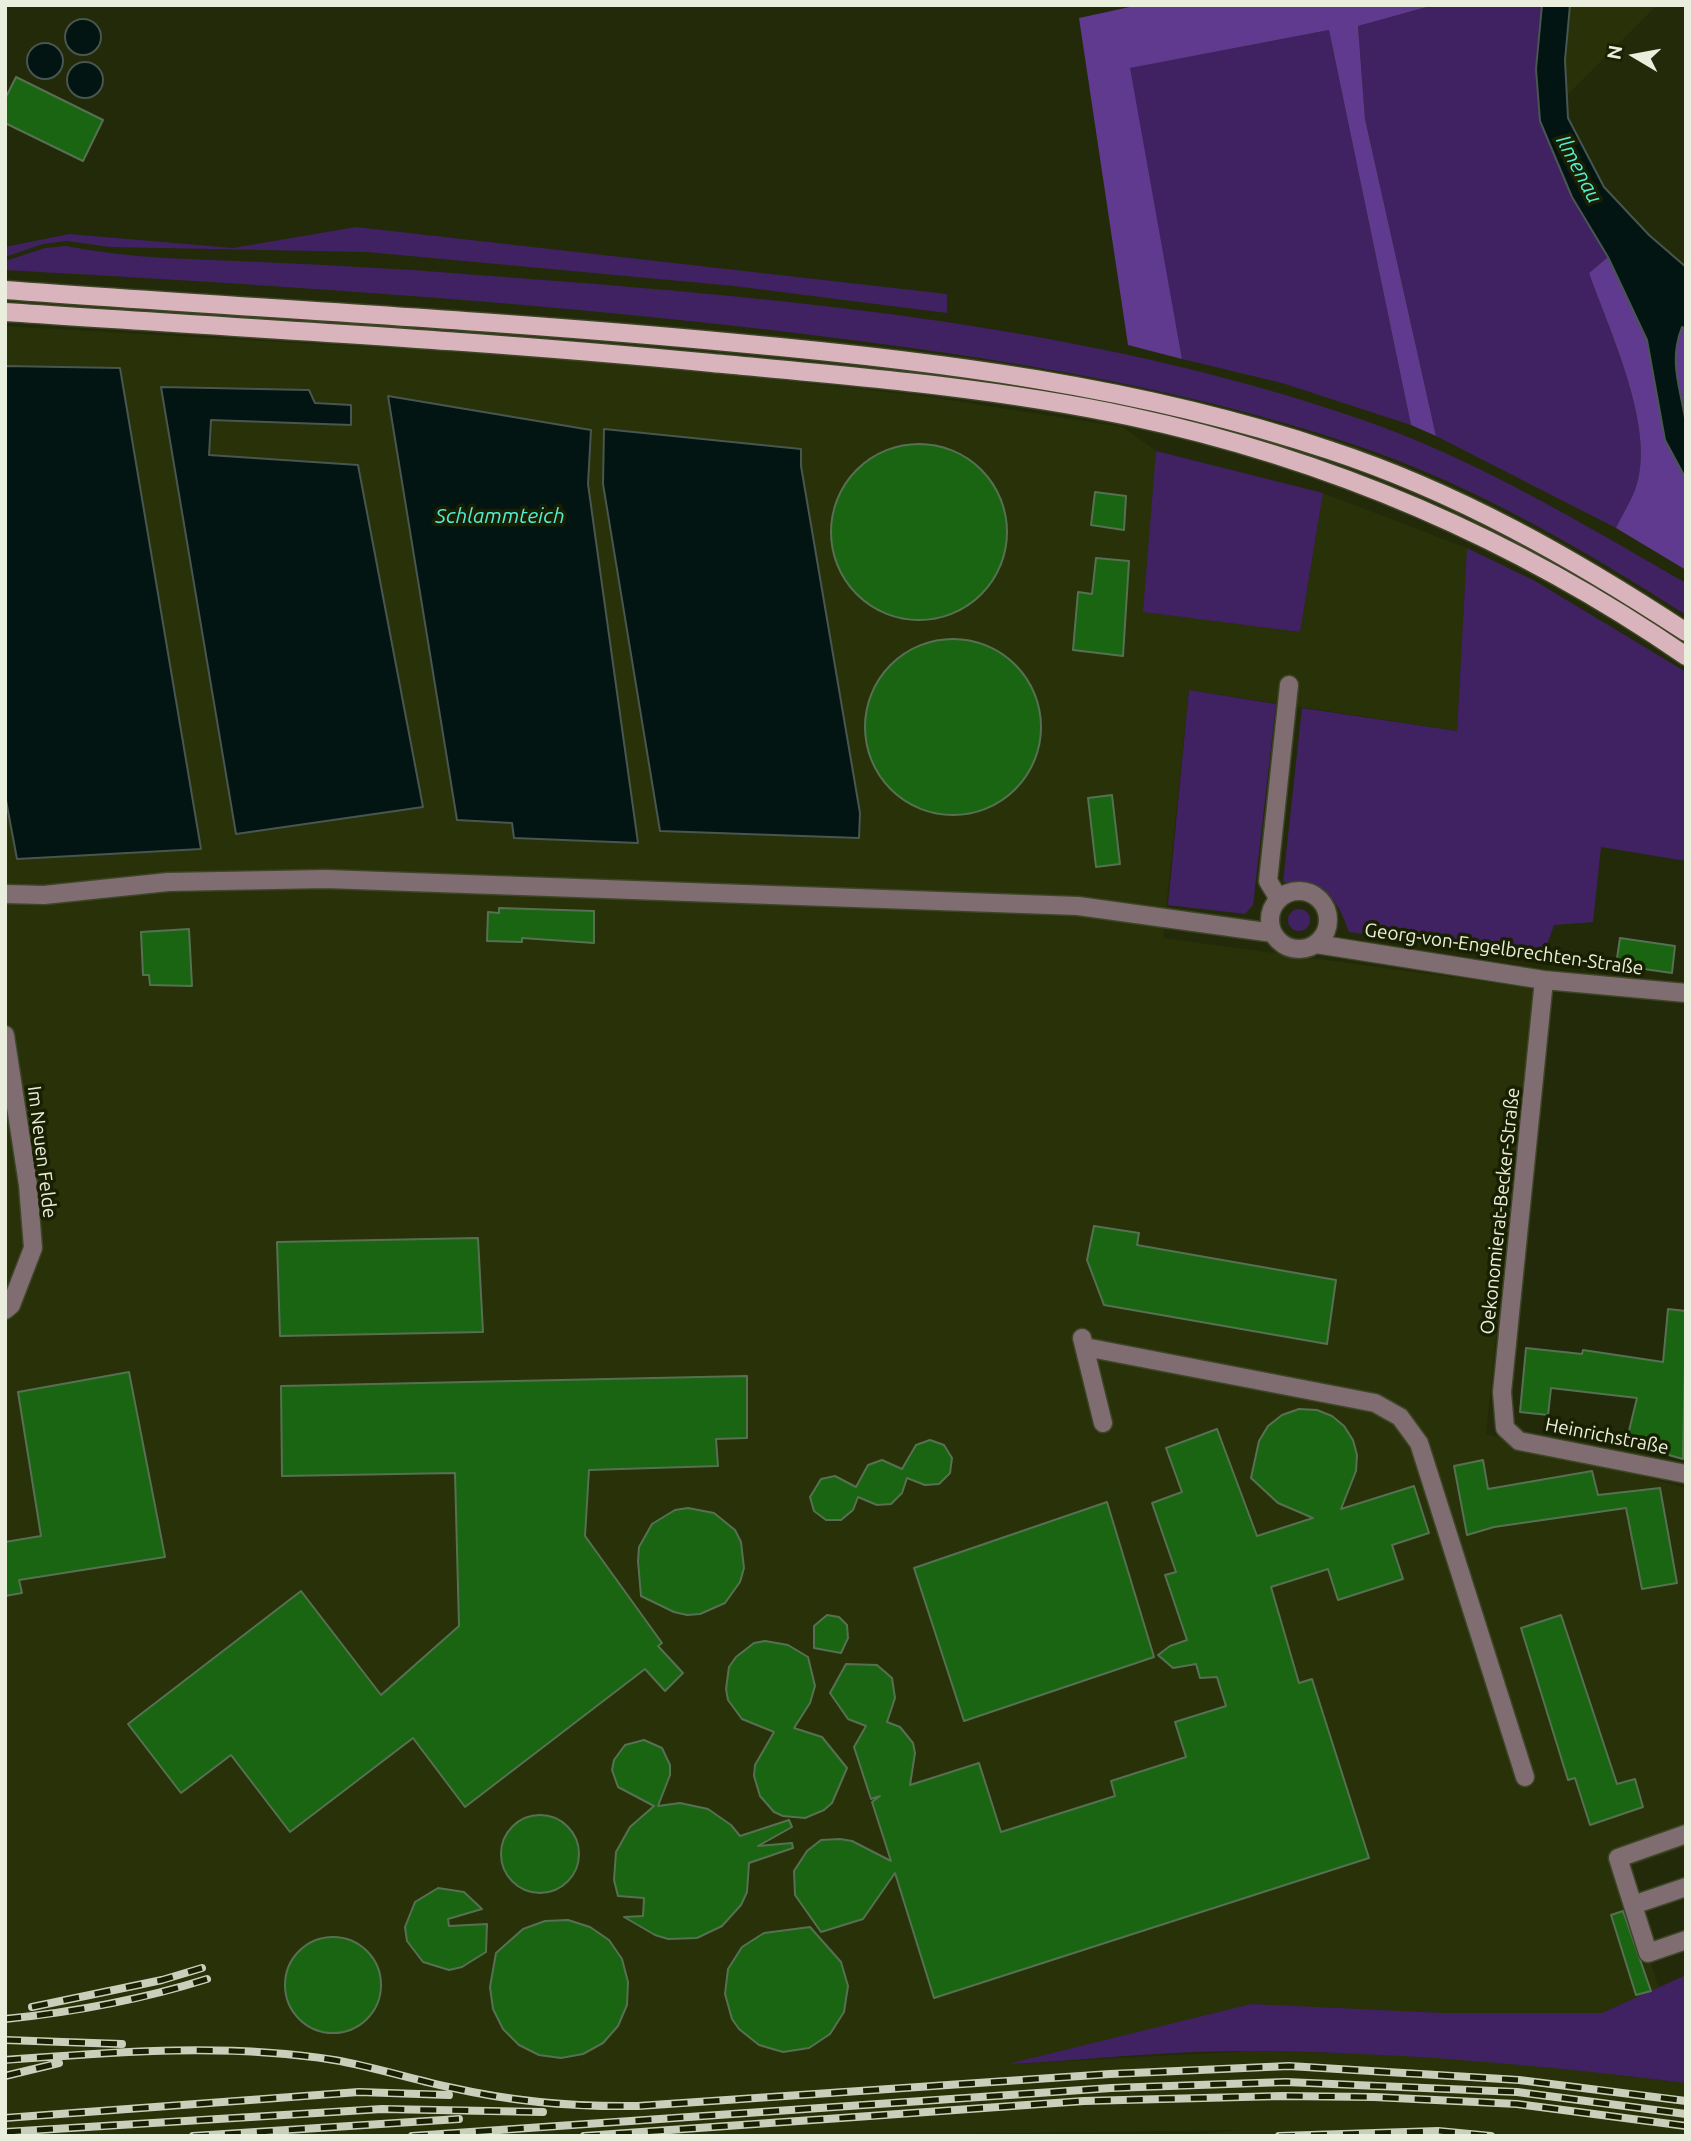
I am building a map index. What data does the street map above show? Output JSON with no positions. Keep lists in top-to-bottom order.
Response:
{
  "streets": {
    "street": [
      "Georg-von-Engelbrechten-Straße",
      "Im Neuen Felde",
      "Oekonomierat-Becker-Straße",
      "Heinrichstraße"
    ]
  },
  "crossings": [
    ["Georg-von-Engelbrechten-Straße", "Oekonomierat-Becker-Straße"],
    ["Oekonomierat-Becker-Straße", "Heinrichstraße"]
  ],
  "water": ["Ilmenau", "Schlammteich"],
  "north": "left"
}
